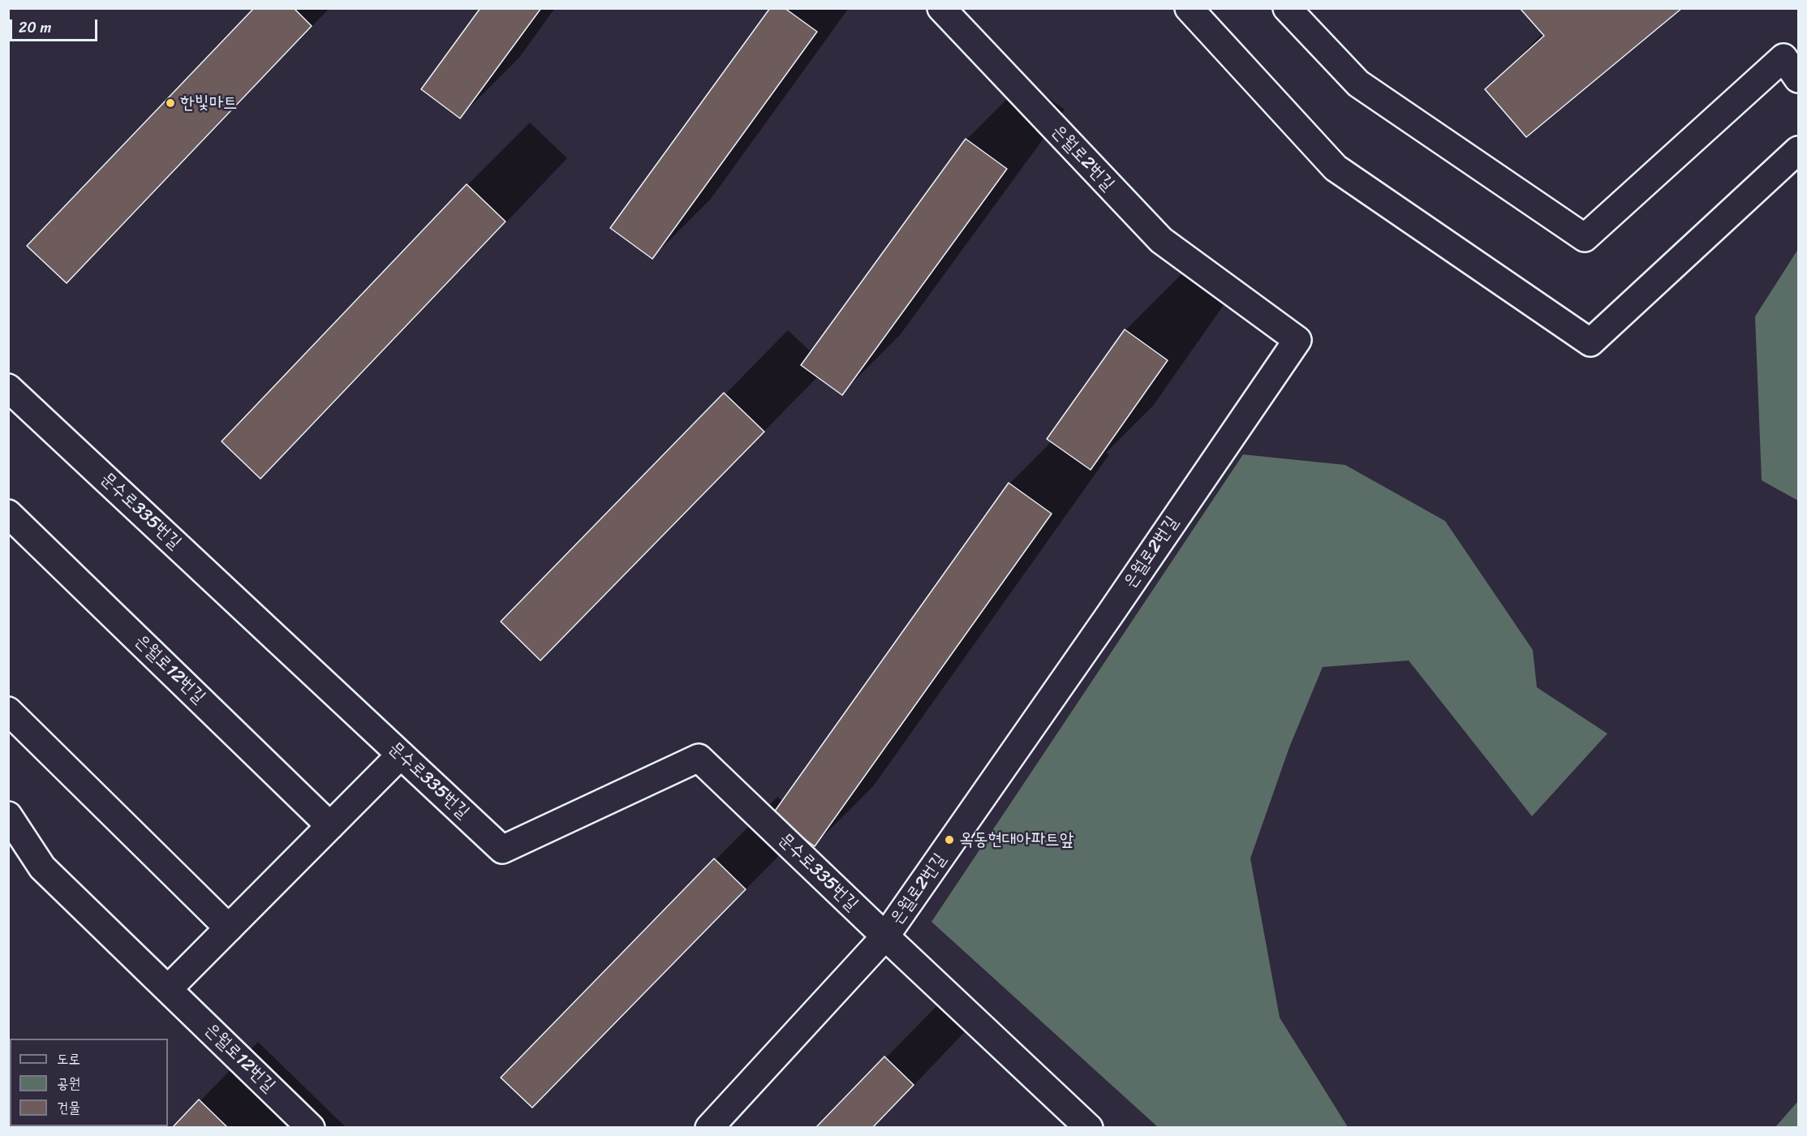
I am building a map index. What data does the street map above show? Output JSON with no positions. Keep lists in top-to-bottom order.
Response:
{
  "streets": {
    "street": ["은월로2번길", "문수로335번길", "은월로12번길"]
  },
  "crossings": [
    ["은월로2번길", "문수로335번길"]
  ],
  "places": ["한빛마트", "옥동현대아파트앞"],
  "legend": ["도로", "공원", "건물"],
  "scale_bar": "20 m"
}
